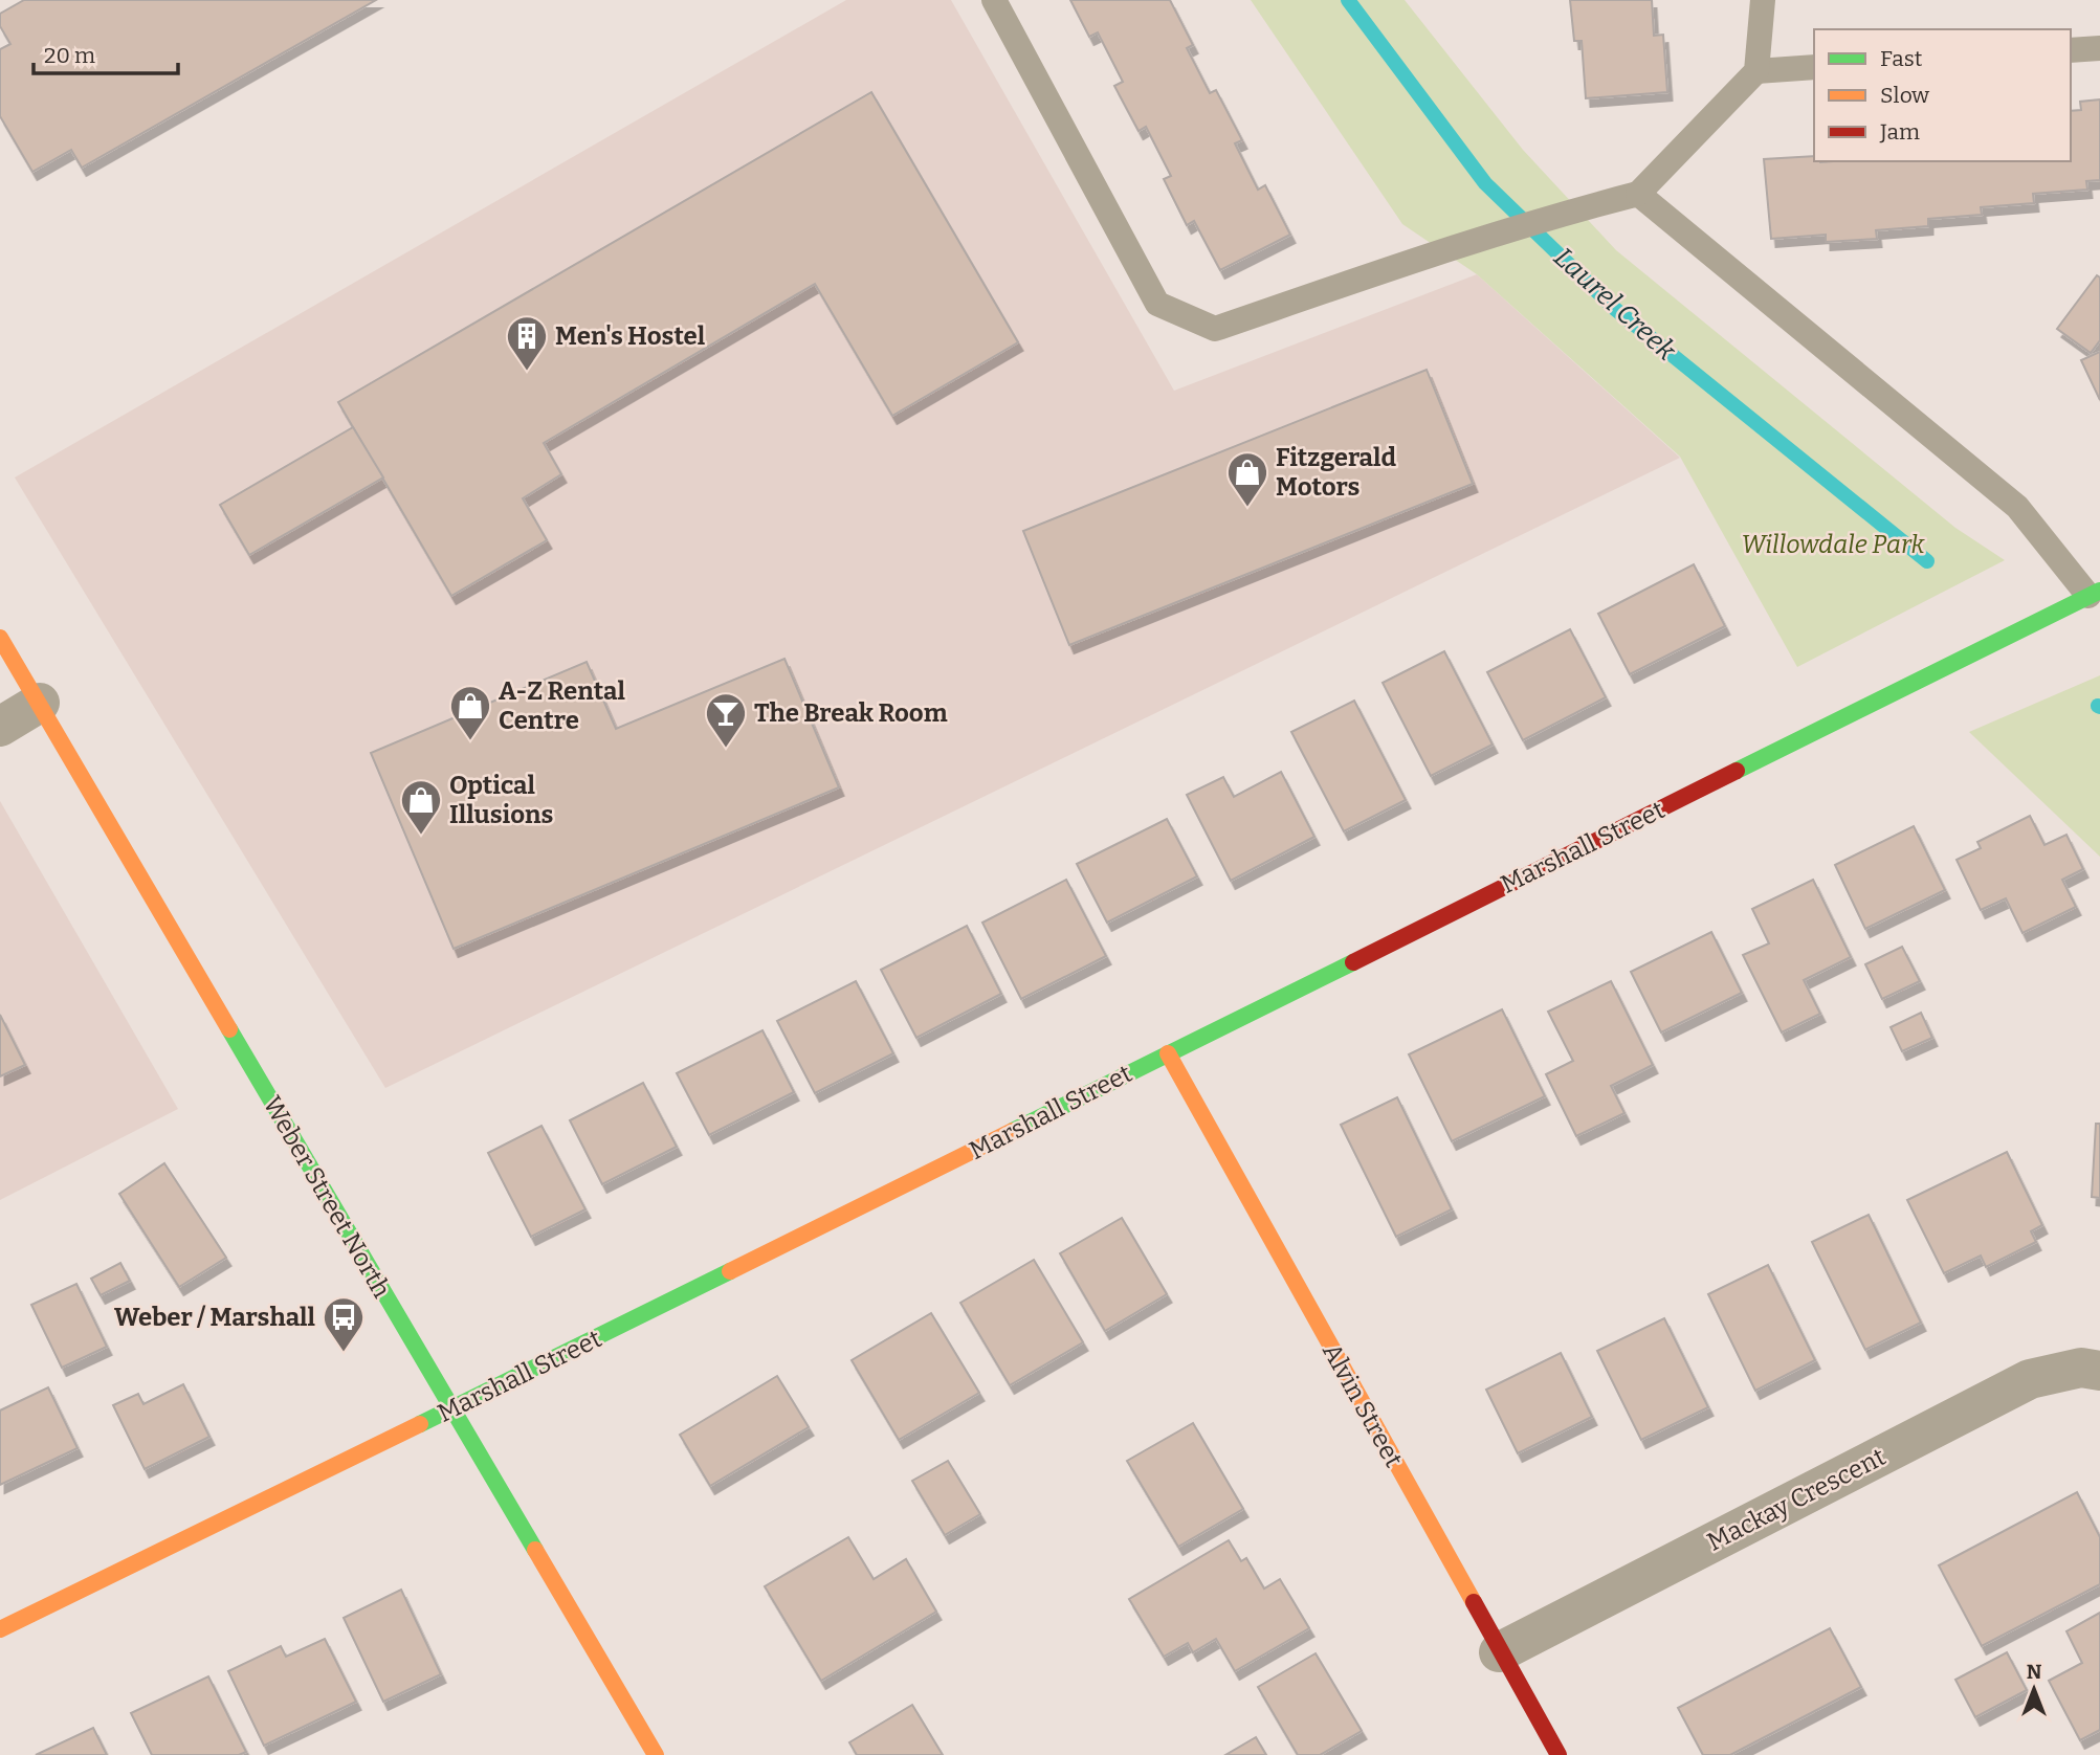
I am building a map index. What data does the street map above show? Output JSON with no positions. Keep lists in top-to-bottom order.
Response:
{
  "streets": {
    "street": [
      "Marshall Street",
      "Weber Street North",
      "Alvin Street",
      "Mackay Crescent"
    ]
  },
  "crossings": [
    ["Marshall Street", "Weber Street North"],
    ["Marshall Street", "Alvin Street"],
    ["Alvin Street", "Mackay Crescent"]
  ],
  "water": ["Laurel Creek"],
  "parks": ["Willowdale Park"],
  "places": {
    "building": ["Men's Hostel"],
    "shop": ["Fitzgerald Motors", "A-Z Rental Centre", "Optical Illusions"],
    "bar": ["The Break Room"],
    "bus stop": ["Weber / Marshall"]
  },
  "legend": ["Fast", "Slow", "Jam"],
  "scale_bar": "20 m",
  "north": "top"
}
